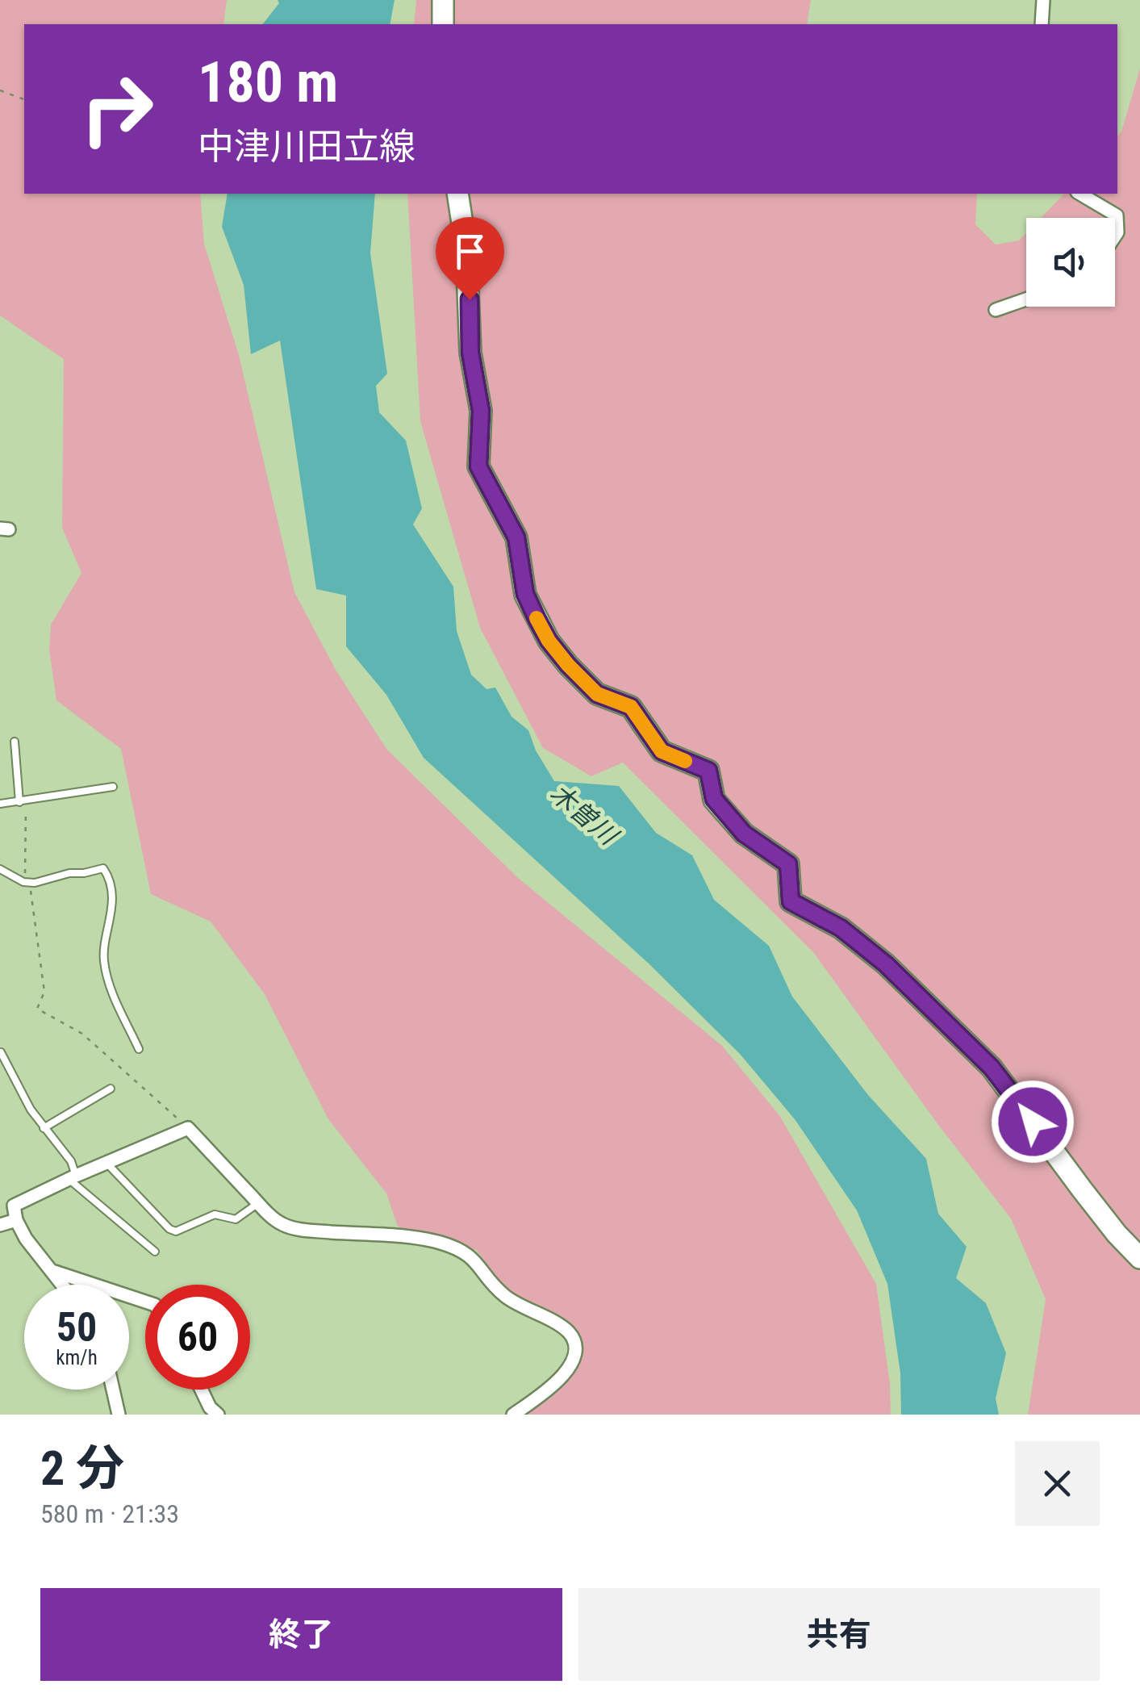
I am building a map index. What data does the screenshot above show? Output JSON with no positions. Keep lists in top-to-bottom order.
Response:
{
  "water": ["木曽川"],
  "page": {
    "turn": ["180 m", "中津川田立線"],
    "speed": "50 km/h",
    "limit": "60",
    "heading": ["2 分", "580 m · 21:33"],
    "buttons": ["終了", "共有"]
  }
}
